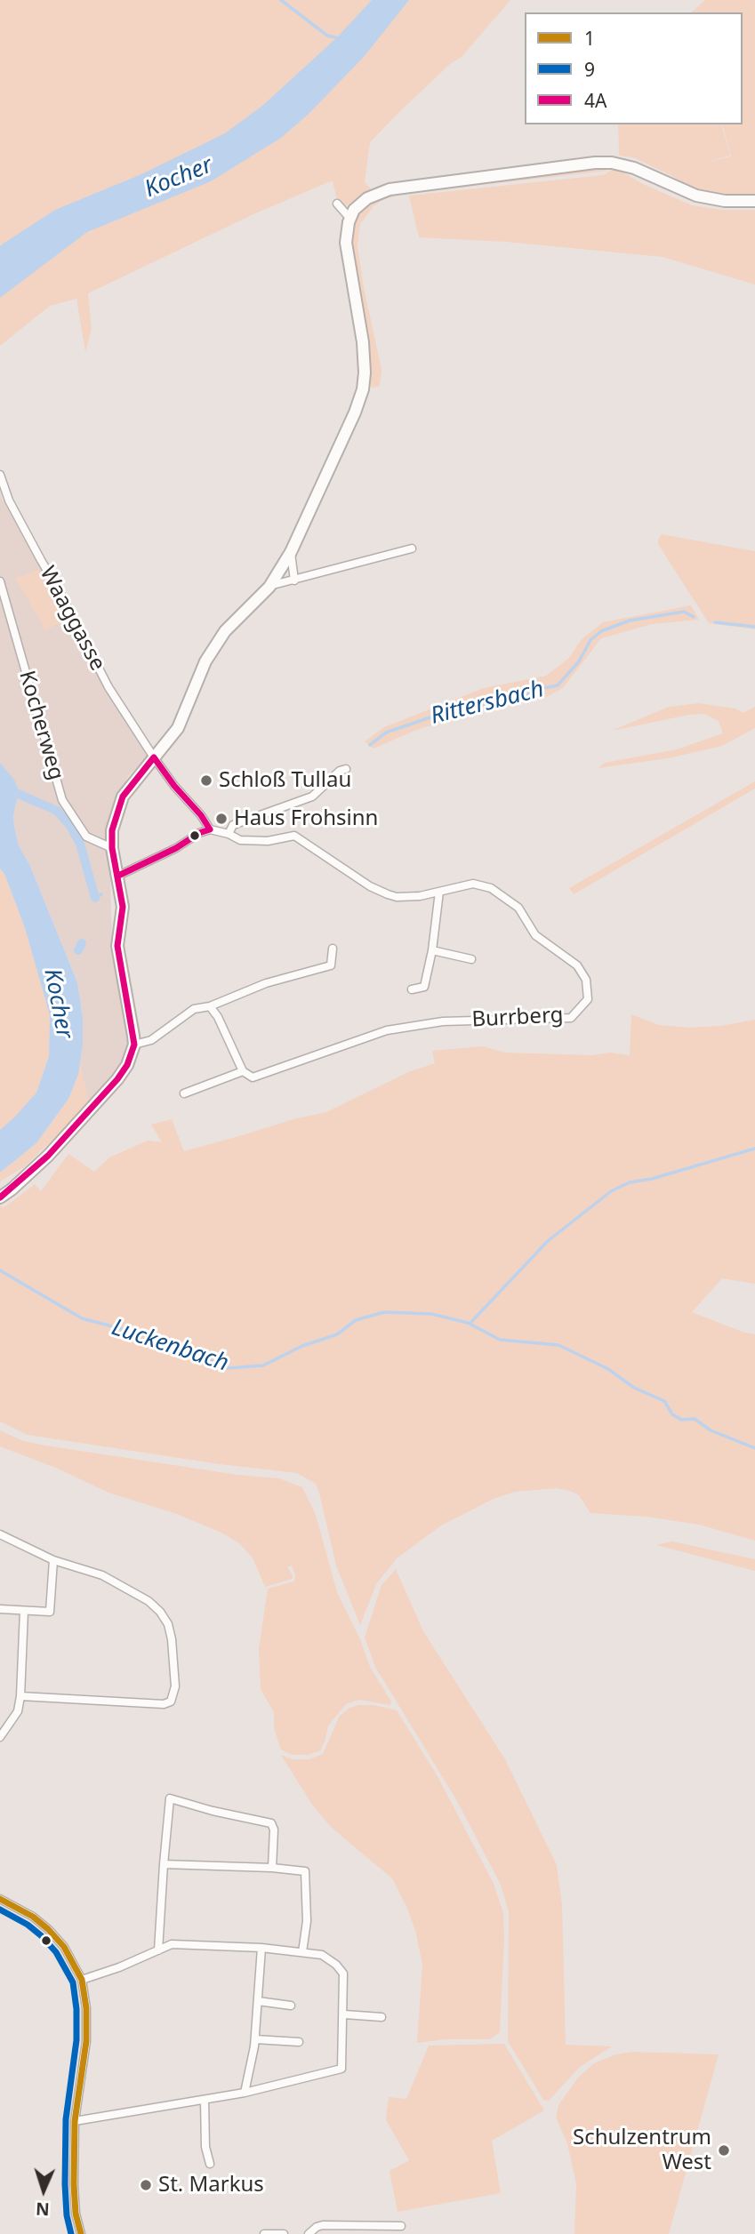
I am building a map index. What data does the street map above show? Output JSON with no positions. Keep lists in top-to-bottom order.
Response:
{
  "streets": {
    "street": ["Waaggasse", "Kocherweg", "Burrberg"]
  },
  "water": ["Kocher", "Rittersbach", "Luckenbach"],
  "places": [
    "Schloß Tullau",
    "Haus Frohsinn",
    "Schulzentrum West",
    "St. Markus"
  ],
  "lines": ["transit line 4A", "transit line 1", "transit line 9"],
  "legend": ["1", "9", "4A"],
  "north": "bottom"
}
